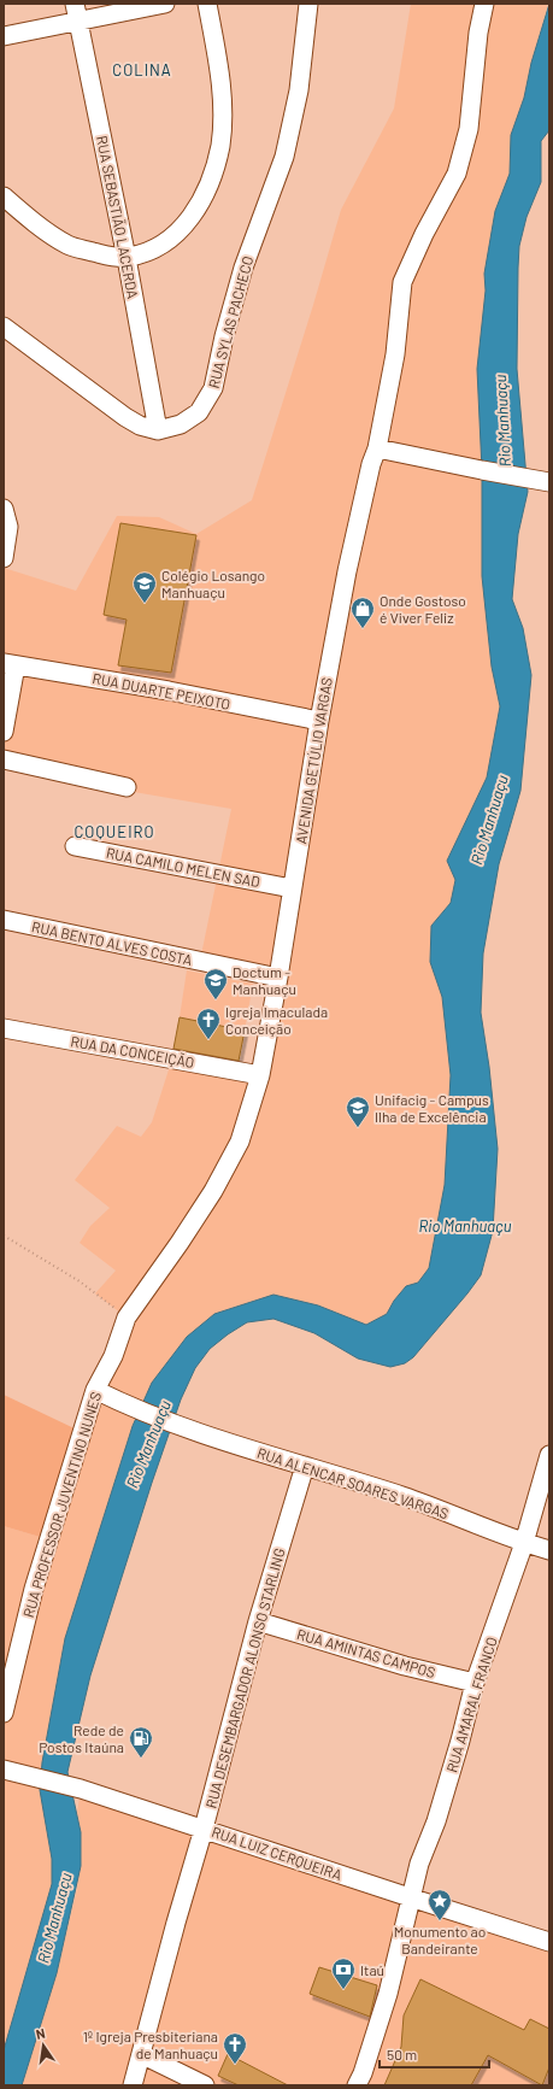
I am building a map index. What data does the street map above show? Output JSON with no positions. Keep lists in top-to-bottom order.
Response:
{
  "streets": {
    "street": [
      "RUA SEBASTIÃO LACERDA",
      "RUA SYLAS PACHECO",
      "RUA DUARTE PEIXOTO",
      "AVENIDA GETÚLIO VARGAS",
      "RUA CAMILO MELEN SAD",
      "RUA BENTO ALVES COSTA",
      "RUA DA CONCEIÇÃO",
      "RUA ALENCAR SOARES VARGAS",
      "RUA PROFESSOR JUVENTINO NUNES",
      "RUA AMINTAS CAMPOS",
      "RUA DESEMBARGADOR ALONSO STARLING",
      "RUA AMARAL FRANCO",
      "RUA LUIZ CERQUEIRA"
    ]
  },
  "crossings": [
    ["RUA SEBASTIÃO LACERDA", "RUA SYLAS PACHECO"],
    ["RUA DUARTE PEIXOTO", "AVENIDA GETÚLIO VARGAS"],
    ["AVENIDA GETÚLIO VARGAS", "RUA CAMILO MELEN SAD"],
    ["AVENIDA GETÚLIO VARGAS", "RUA BENTO ALVES COSTA"],
    ["AVENIDA GETÚLIO VARGAS", "RUA DA CONCEIÇÃO"],
    ["AVENIDA GETÚLIO VARGAS", "RUA PROFESSOR JUVENTINO NUNES"],
    ["RUA DA CONCEIÇÃO", "RUA PROFESSOR JUVENTINO NUNES"],
    ["RUA ALENCAR SOARES VARGAS", "RUA PROFESSOR JUVENTINO NUNES"],
    ["RUA ALENCAR SOARES VARGAS", "RUA DESEMBARGADOR ALONSO STARLING"],
    ["RUA ALENCAR SOARES VARGAS", "RUA AMARAL FRANCO"],
    ["RUA AMINTAS CAMPOS", "RUA DESEMBARGADOR ALONSO STARLING"],
    ["RUA AMINTAS CAMPOS", "RUA AMARAL FRANCO"],
    ["RUA DESEMBARGADOR ALONSO STARLING", "RUA LUIZ CERQUEIRA"],
    ["RUA AMARAL FRANCO", "RUA LUIZ CERQUEIRA"]
  ],
  "districts": ["COLINA", "COQUEIRO"],
  "water": ["Rio Manhuaçu"],
  "places": {
    "school or university": ["Colégio Losango Manhuaçu", "Doctum - Manhuaçu", "Unifacig - Campus Ilha de Excelência"],
    "shop": ["Onde Gostoso é Viver Feliz"],
    "church": ["Igreja Imaculada Conceição", "1º Igreja Presbiteriana de Manhuaçu"],
    "fuel station": ["Rede de Postos Itaúna"],
    "place": ["Monumento ao Bandeirante"],
    "bank": ["Itaú"]
  },
  "scale_bar": "50 m",
  "north": "top"
}
